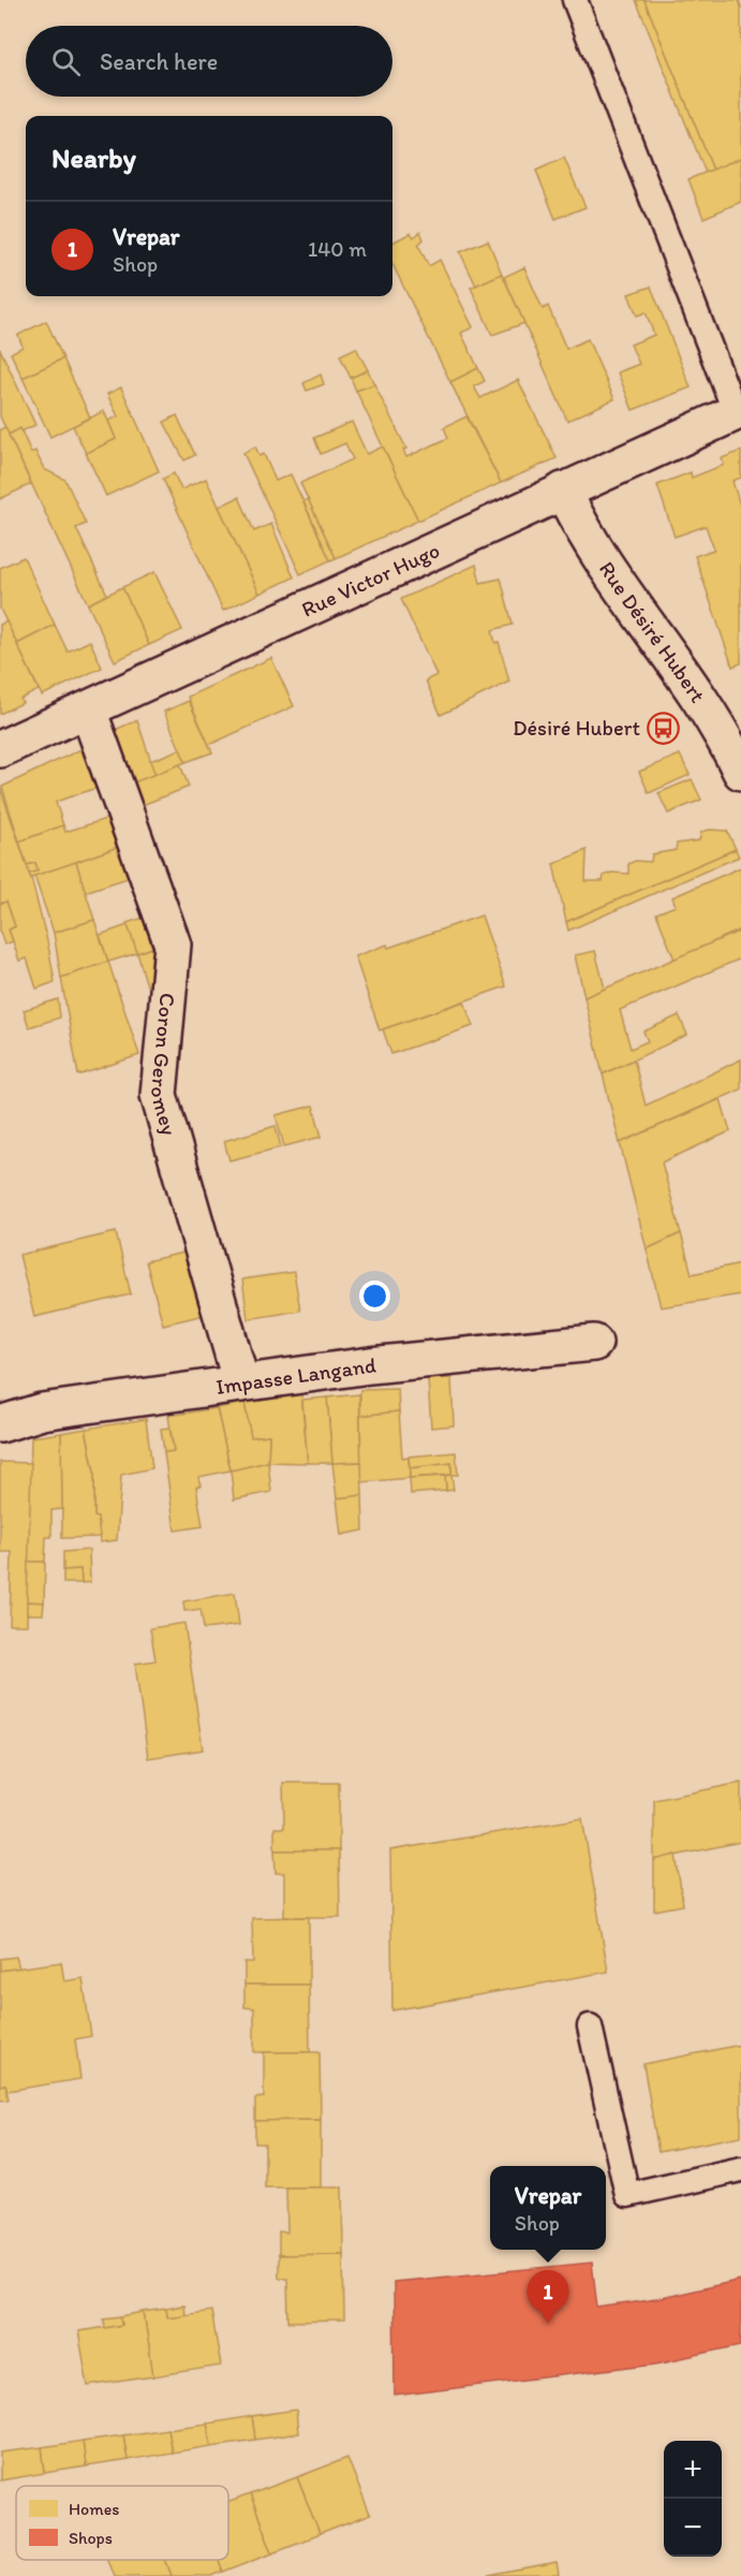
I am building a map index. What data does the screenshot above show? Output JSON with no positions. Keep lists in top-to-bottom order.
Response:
{
  "streets": {
    "street": [
      "Rue Victor Hugo",
      "Rue Désiré Hubert",
      "Coron Geromey",
      "Impasse Langand"
    ]
  },
  "crossings": [
    ["Rue Victor Hugo", "Rue Désiré Hubert"],
    ["Rue Victor Hugo", "Coron Geromey"],
    ["Coron Geromey", "Impasse Langand"]
  ],
  "places": {
    "bus stop": ["Désiré Hubert"]
  },
  "legend": ["Homes", "Shops"],
  "page": {
    "search": "Search here",
    "heading": "Nearby",
    "list": [
      {
        "mark": "1",
        "name": "Vrepar",
        "note": "Shop",
        "value": "140 m"
      }
    ],
    "popup": ["Vrepar", "Shop"],
    "pins": "1",
    "map_buttons": ["+", "−"]
  }
}
